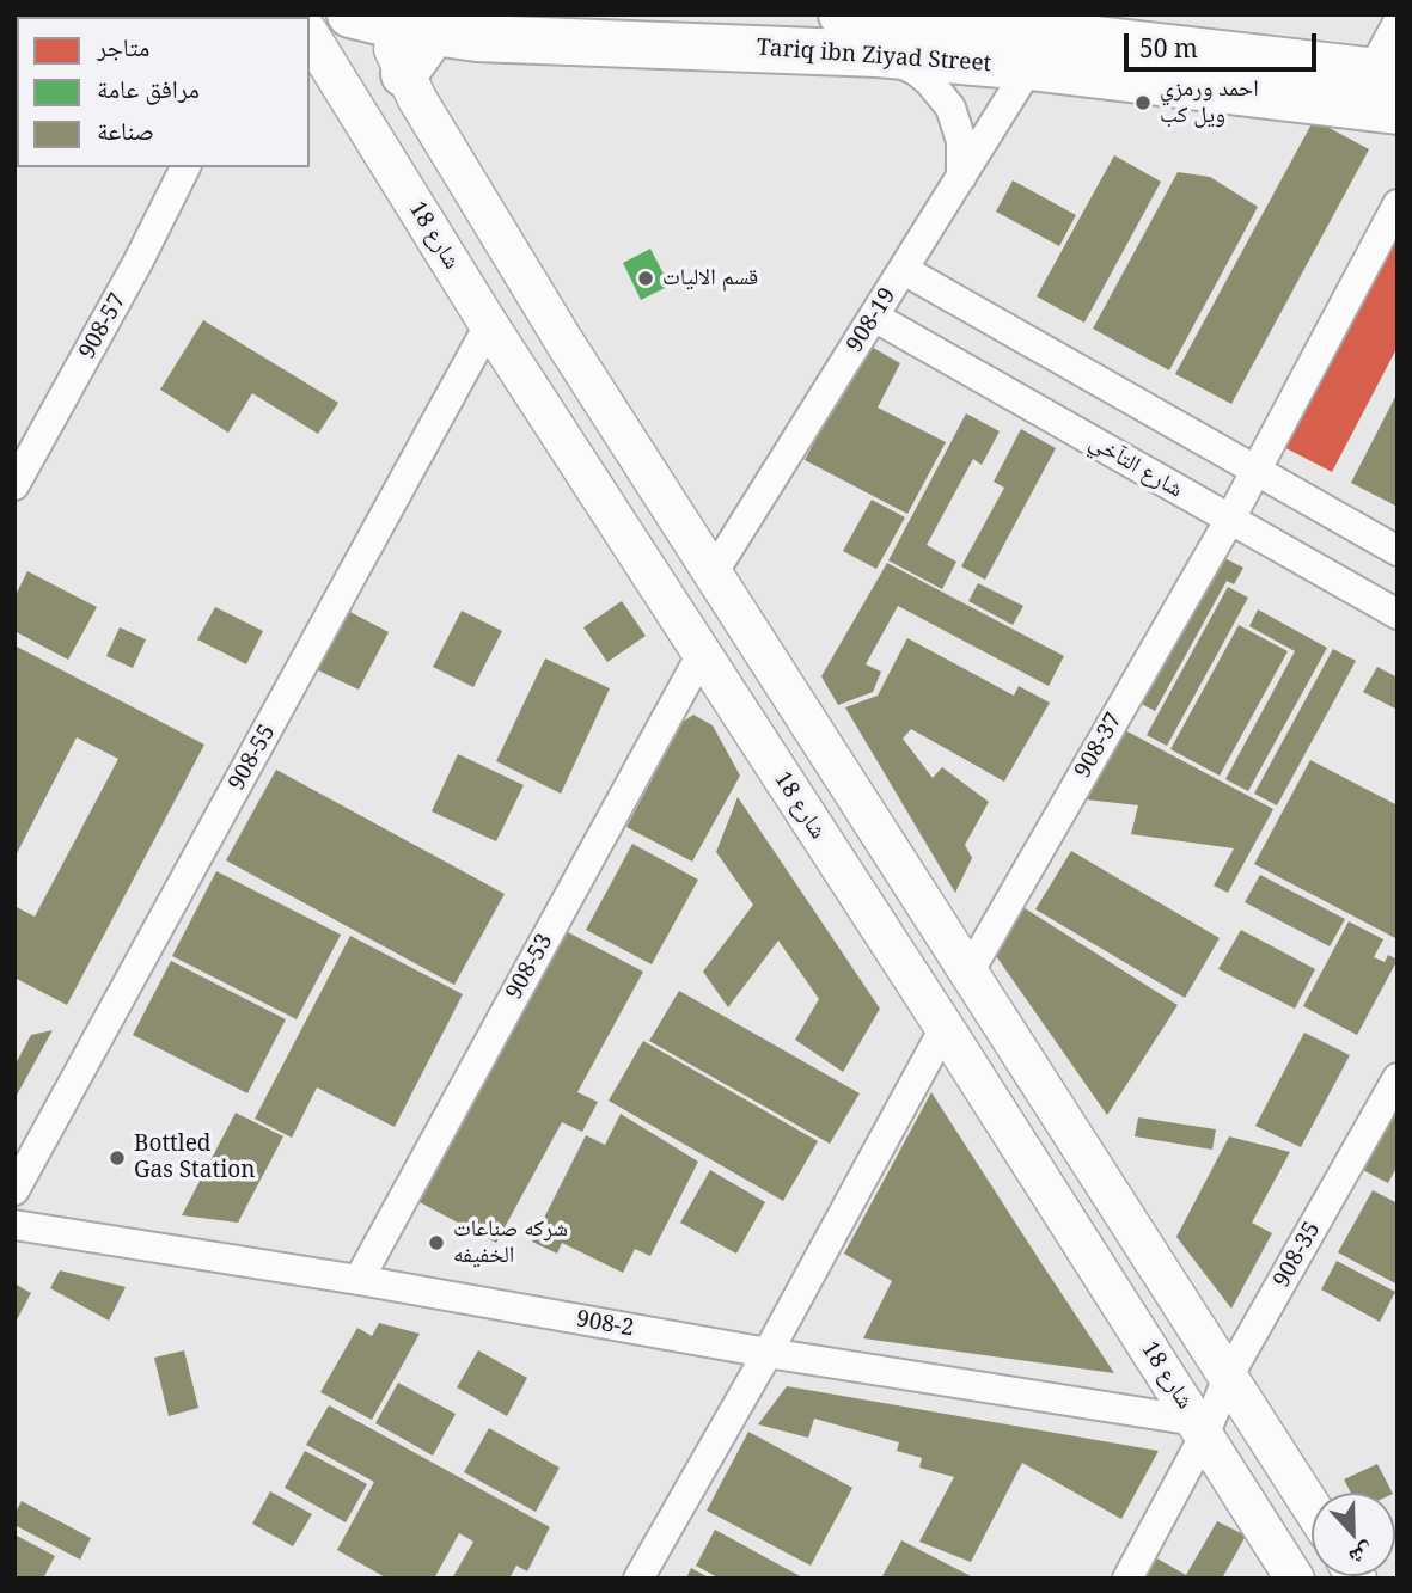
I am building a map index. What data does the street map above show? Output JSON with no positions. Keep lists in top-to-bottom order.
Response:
{
  "streets": {
    "main road": ["Tariq ibn Ziyad Street"],
    "street": [
      "شارع 18",
      "908-19",
      "908-57",
      "شارع التآخي",
      "908-37",
      "908-55",
      "908-53",
      "908-35",
      "908-2"
    ]
  },
  "crossings": [
    ["Tariq ibn Ziyad Street", "908-19"],
    ["شارع 18", "908-55"],
    ["شارع 18", "908-53"],
    ["شارع 18", "908-35"],
    ["شارع 18", "908-2"],
    ["908-19", "شارع التآخي"],
    ["شارع التآخي", "908-37"],
    ["908-53", "908-2"],
    ["908-35", "908-2"]
  ],
  "places": [
    "احمد ورمزي ويل كب",
    "قسم الاليات",
    "Bottled Gas Station",
    "شركه صناعات الخفيفه"
  ],
  "legend": ["متاجر", "مرافق عامة", "صناعة"],
  "scale_bar": "50 m",
  "north": "bottom"
}
